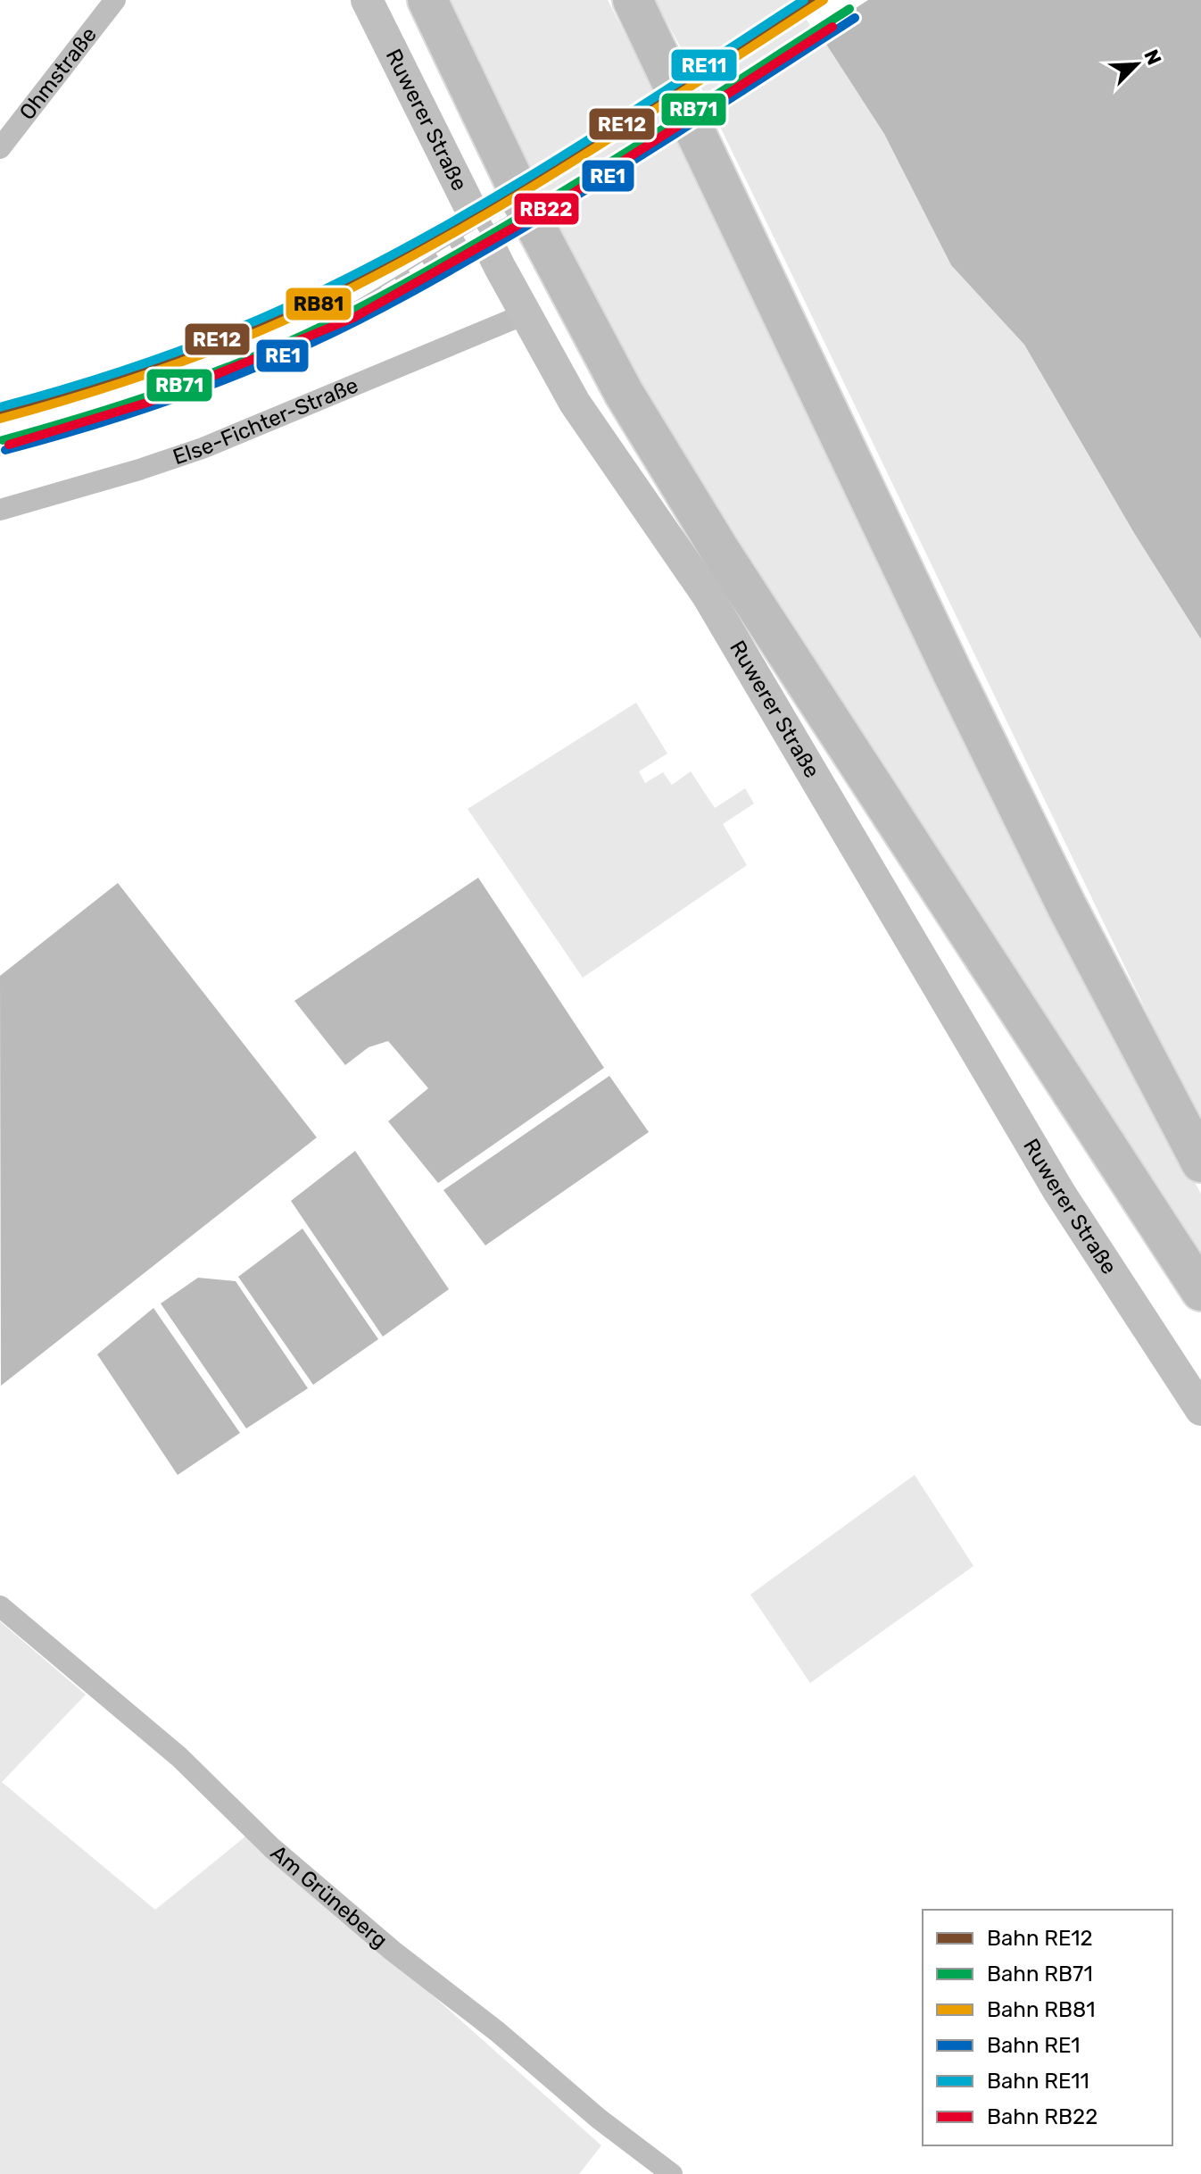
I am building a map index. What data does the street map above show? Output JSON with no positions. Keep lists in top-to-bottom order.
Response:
{
  "streets": {
    "main road": ["Ruwerer Straße"],
    "street": ["Ohmstraße", "Else-Fichter-Straße", "Am Grüneberg"]
  },
  "crossings": [
    ["Ruwerer Straße", "Else-Fichter-Straße"]
  ],
  "lines": [
    "rail line RE12",
    "rail line RB81",
    "rail line RE11",
    "rail line RB71",
    "rail line RE1",
    "rail line RB22"
  ],
  "legend": [
    "Bahn RE12",
    "Bahn RB71",
    "Bahn RB81",
    "Bahn RE1",
    "Bahn RE11",
    "Bahn RB22"
  ],
  "north": "top right"
}
